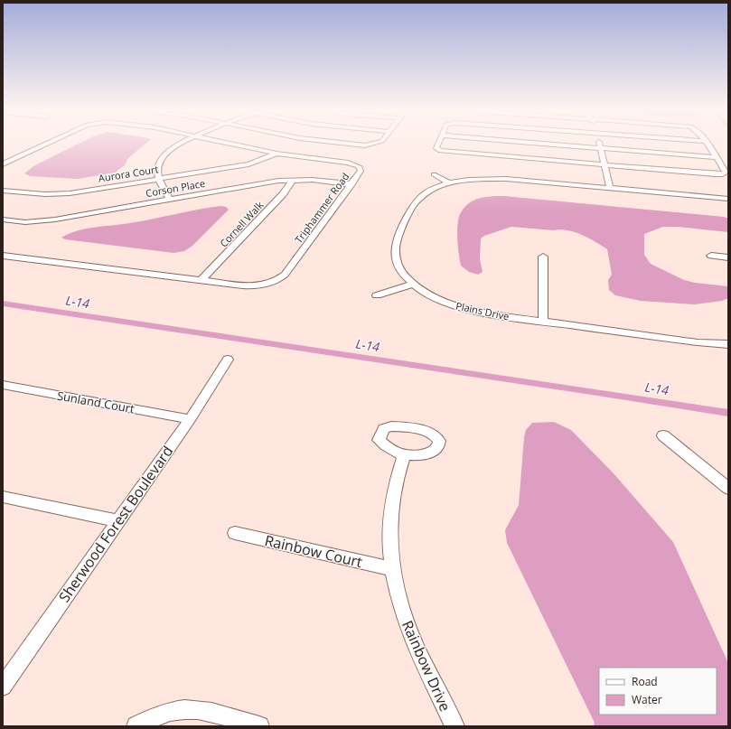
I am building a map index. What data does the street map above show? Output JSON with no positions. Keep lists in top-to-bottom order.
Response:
{
  "streets": {
    "street": [
      "Aurora Court",
      "Corson Place",
      "Triphammer Road",
      "Cornell Walk",
      "Plains Drive",
      "Sunland Court",
      "Sherwood Forest Boulevard",
      "Rainbow Court",
      "Rainbow Drive"
    ]
  },
  "crossings": [
    ["Aurora Court", "Triphammer Road"],
    ["Corson Place", "Triphammer Road"],
    ["Corson Place", "Cornell Walk"],
    ["Triphammer Road", "Cornell Walk"],
    ["Sunland Court", "Sherwood Forest Boulevard"],
    ["Rainbow Court", "Rainbow Drive"]
  ],
  "water": ["L-14"],
  "legend": ["Road", "Water"]
}
